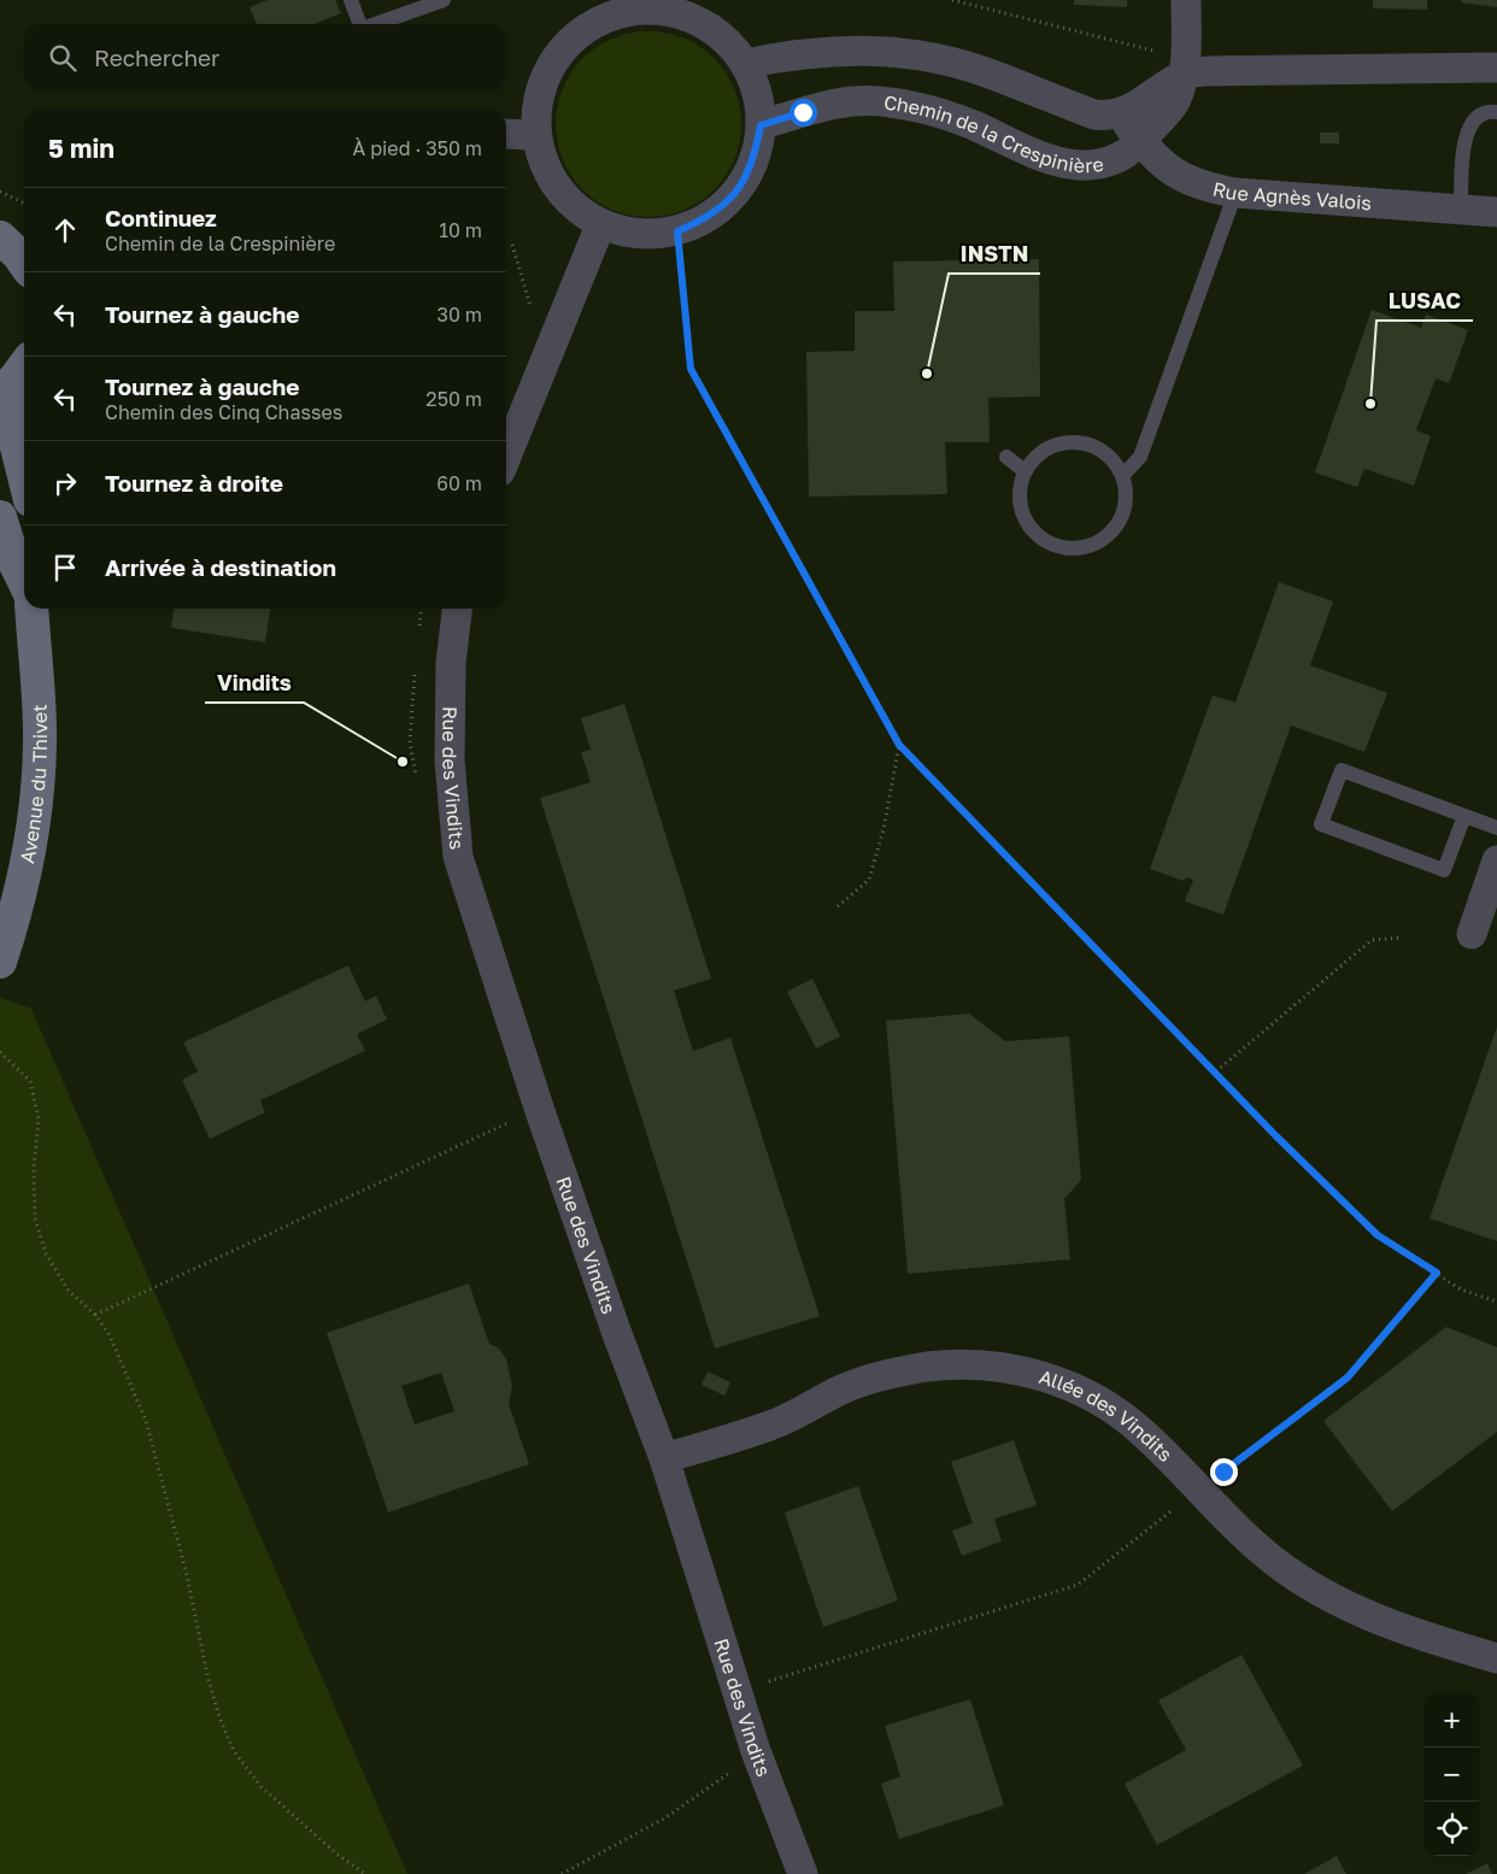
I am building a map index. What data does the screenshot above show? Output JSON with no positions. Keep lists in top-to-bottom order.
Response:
{
  "streets": {
    "main road": ["Avenue du Thivet"],
    "street": [
      "Chemin de la Crespinière",
      "Rue Agnès Valois",
      "Rue des Vindits",
      "Allée des Vindits"
    ]
  },
  "crossings": [
    ["Chemin de la Crespinière", "Rue Agnès Valois"],
    ["Rue des Vindits", "Allée des Vindits"]
  ],
  "places": ["INSTN", "LUSAC", "Vindits"],
  "page": {
    "search": "Rechercher",
    "heading": ["5 min", "À pied · 350 m"],
    "list": [
      ["Continuez", "Chemin de la Crespinière", "10 m"],
      ["Tournez à gauche", "30 m"],
      ["Tournez à gauche", "Chemin des Cinq Chasses", "250 m"],
      ["Tournez à droite", "60 m"],
      "Arrivée à destination"
    ],
    "map_buttons": ["+", "−"]
  }
}
